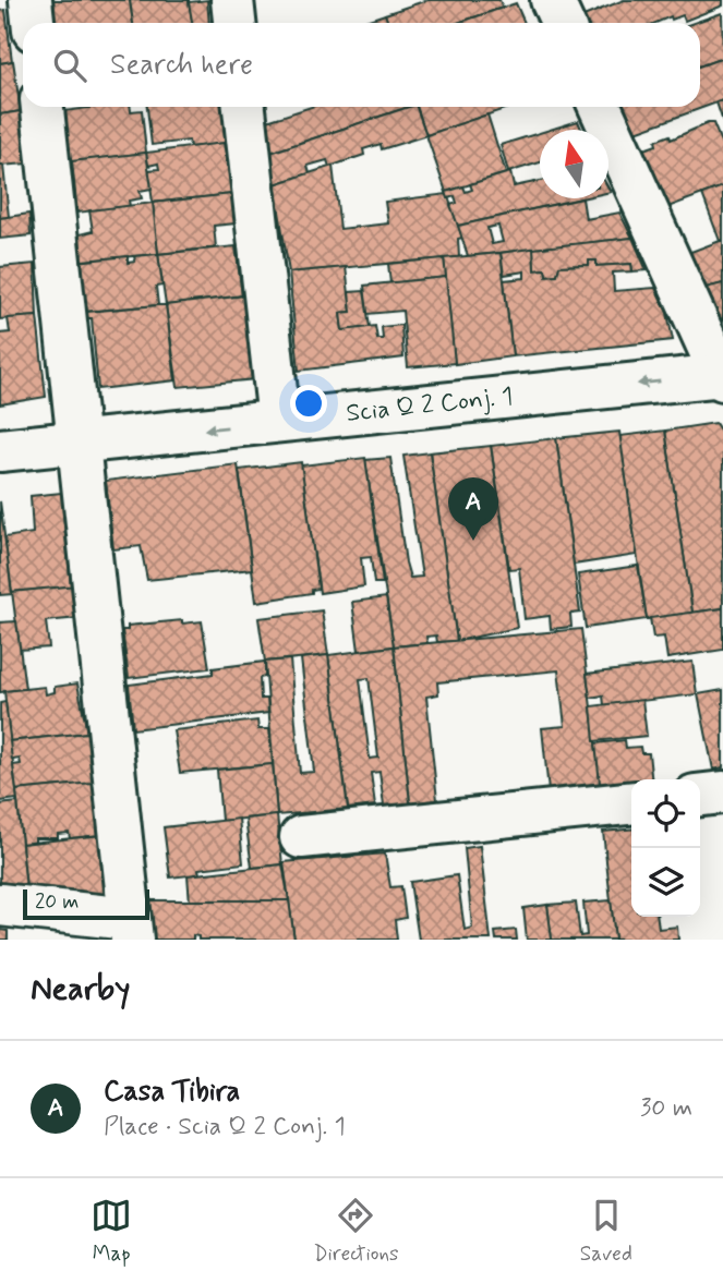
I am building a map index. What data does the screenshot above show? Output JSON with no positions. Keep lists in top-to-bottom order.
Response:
{
  "streets": {
    "street": ["Scia Q 2 Conj. 1"]
  },
  "one_way": ["Scia Q 2 Conj. 1"],
  "scale_bar": "20 m",
  "north": "top",
  "page": {
    "search": "Search here",
    "pins": "A",
    "scale": "20 m",
    "heading": "Nearby",
    "list": [
      {
        "mark": "A",
        "name": "Casa Tibira",
        "note": "Place · Scia Q 2 Conj. 1",
        "value": "30 m"
      }
    ],
    "nav": ["Map", "Directions", "Saved"]
  }
}
